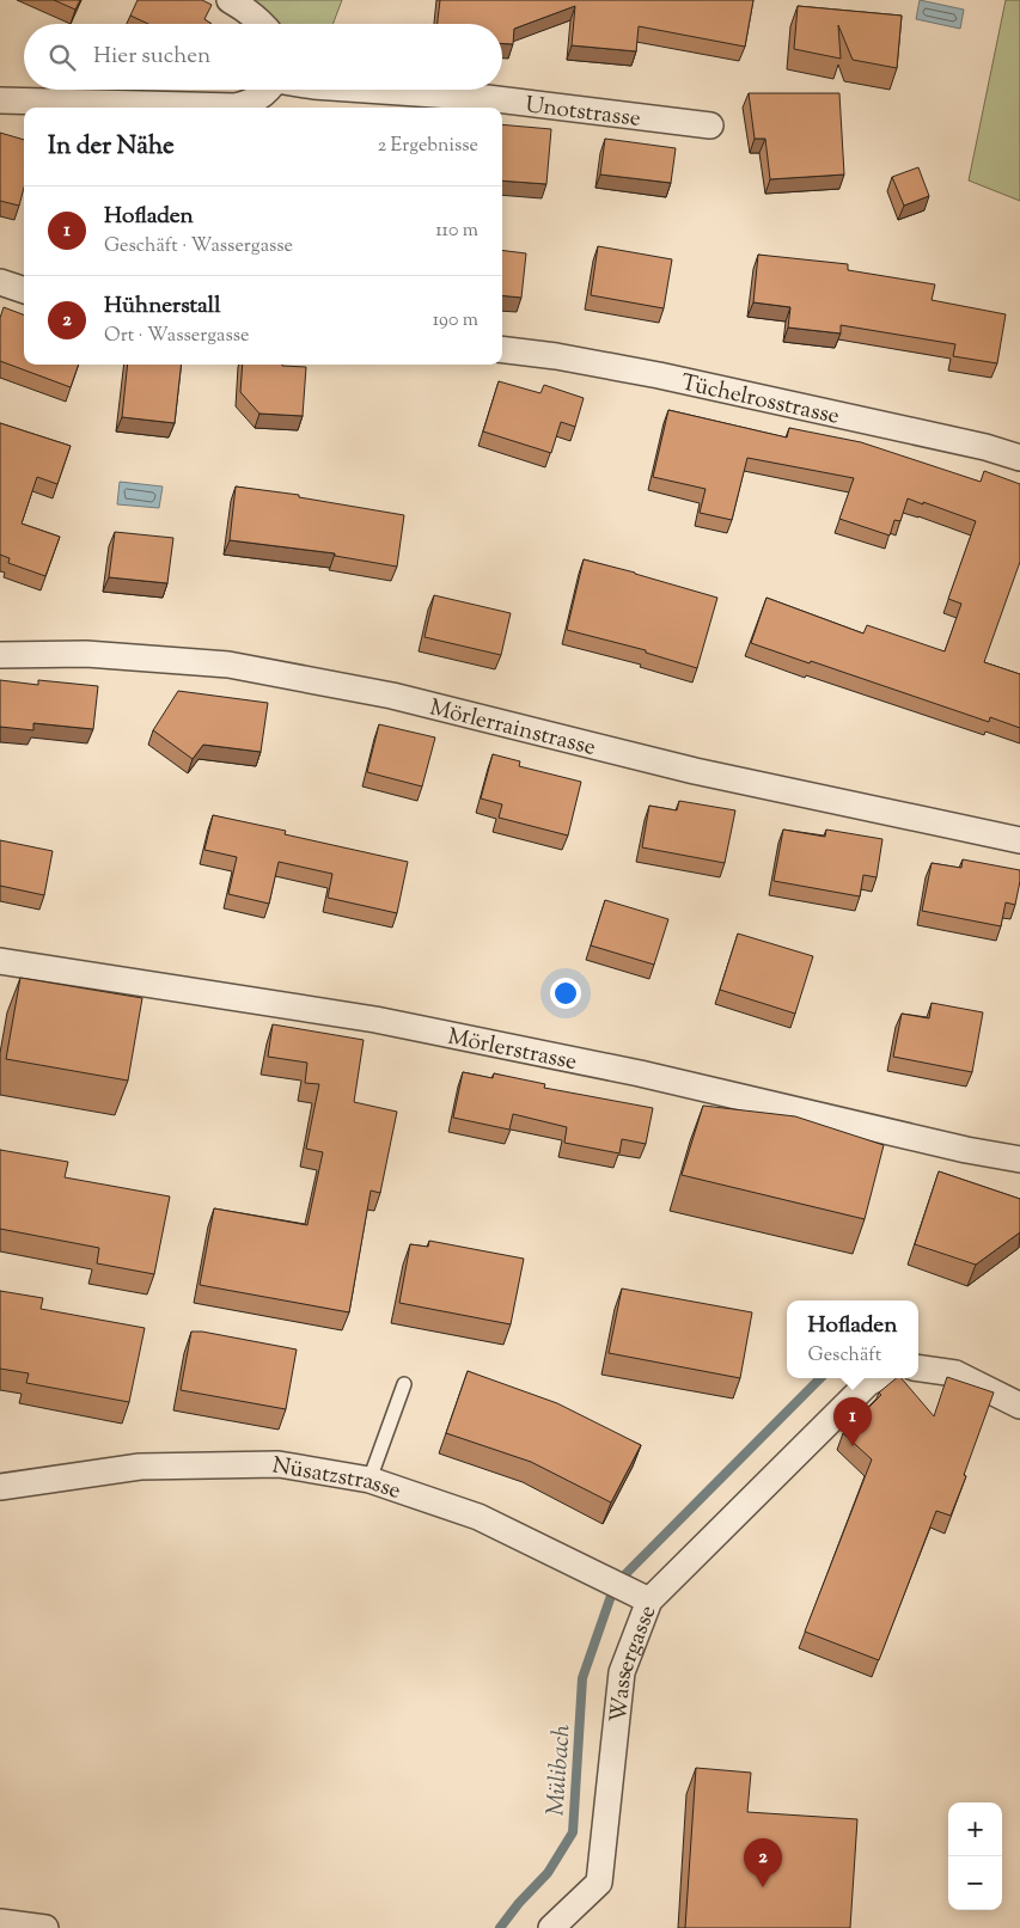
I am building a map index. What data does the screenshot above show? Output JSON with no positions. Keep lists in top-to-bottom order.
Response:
{
  "streets": {
    "street": [
      "Unotstrasse",
      "Tüchelrosstrasse",
      "Mörlerrainstrasse",
      "Mörlerstrasse",
      "Nüsatzstrasse",
      "Wassergasse"
    ]
  },
  "crossings": [
    ["Nüsatzstrasse", "Wassergasse"]
  ],
  "water": ["Mülibach"],
  "page": {
    "search": "Hier suchen",
    "heading": ["In der Nähe", "2 Ergebnisse"],
    "list": [
      {
        "mark": "1",
        "name": "Hofladen",
        "note": "Geschäft · Wassergasse",
        "value": "110 m"
      },
      {
        "mark": "2",
        "name": "Hühnerstall",
        "note": "Ort · Wassergasse",
        "value": "190 m"
      }
    ],
    "popup": ["Hofladen", "Geschäft"],
    "pins": ["1", "2"],
    "map_buttons": ["+", "−"]
  }
}
